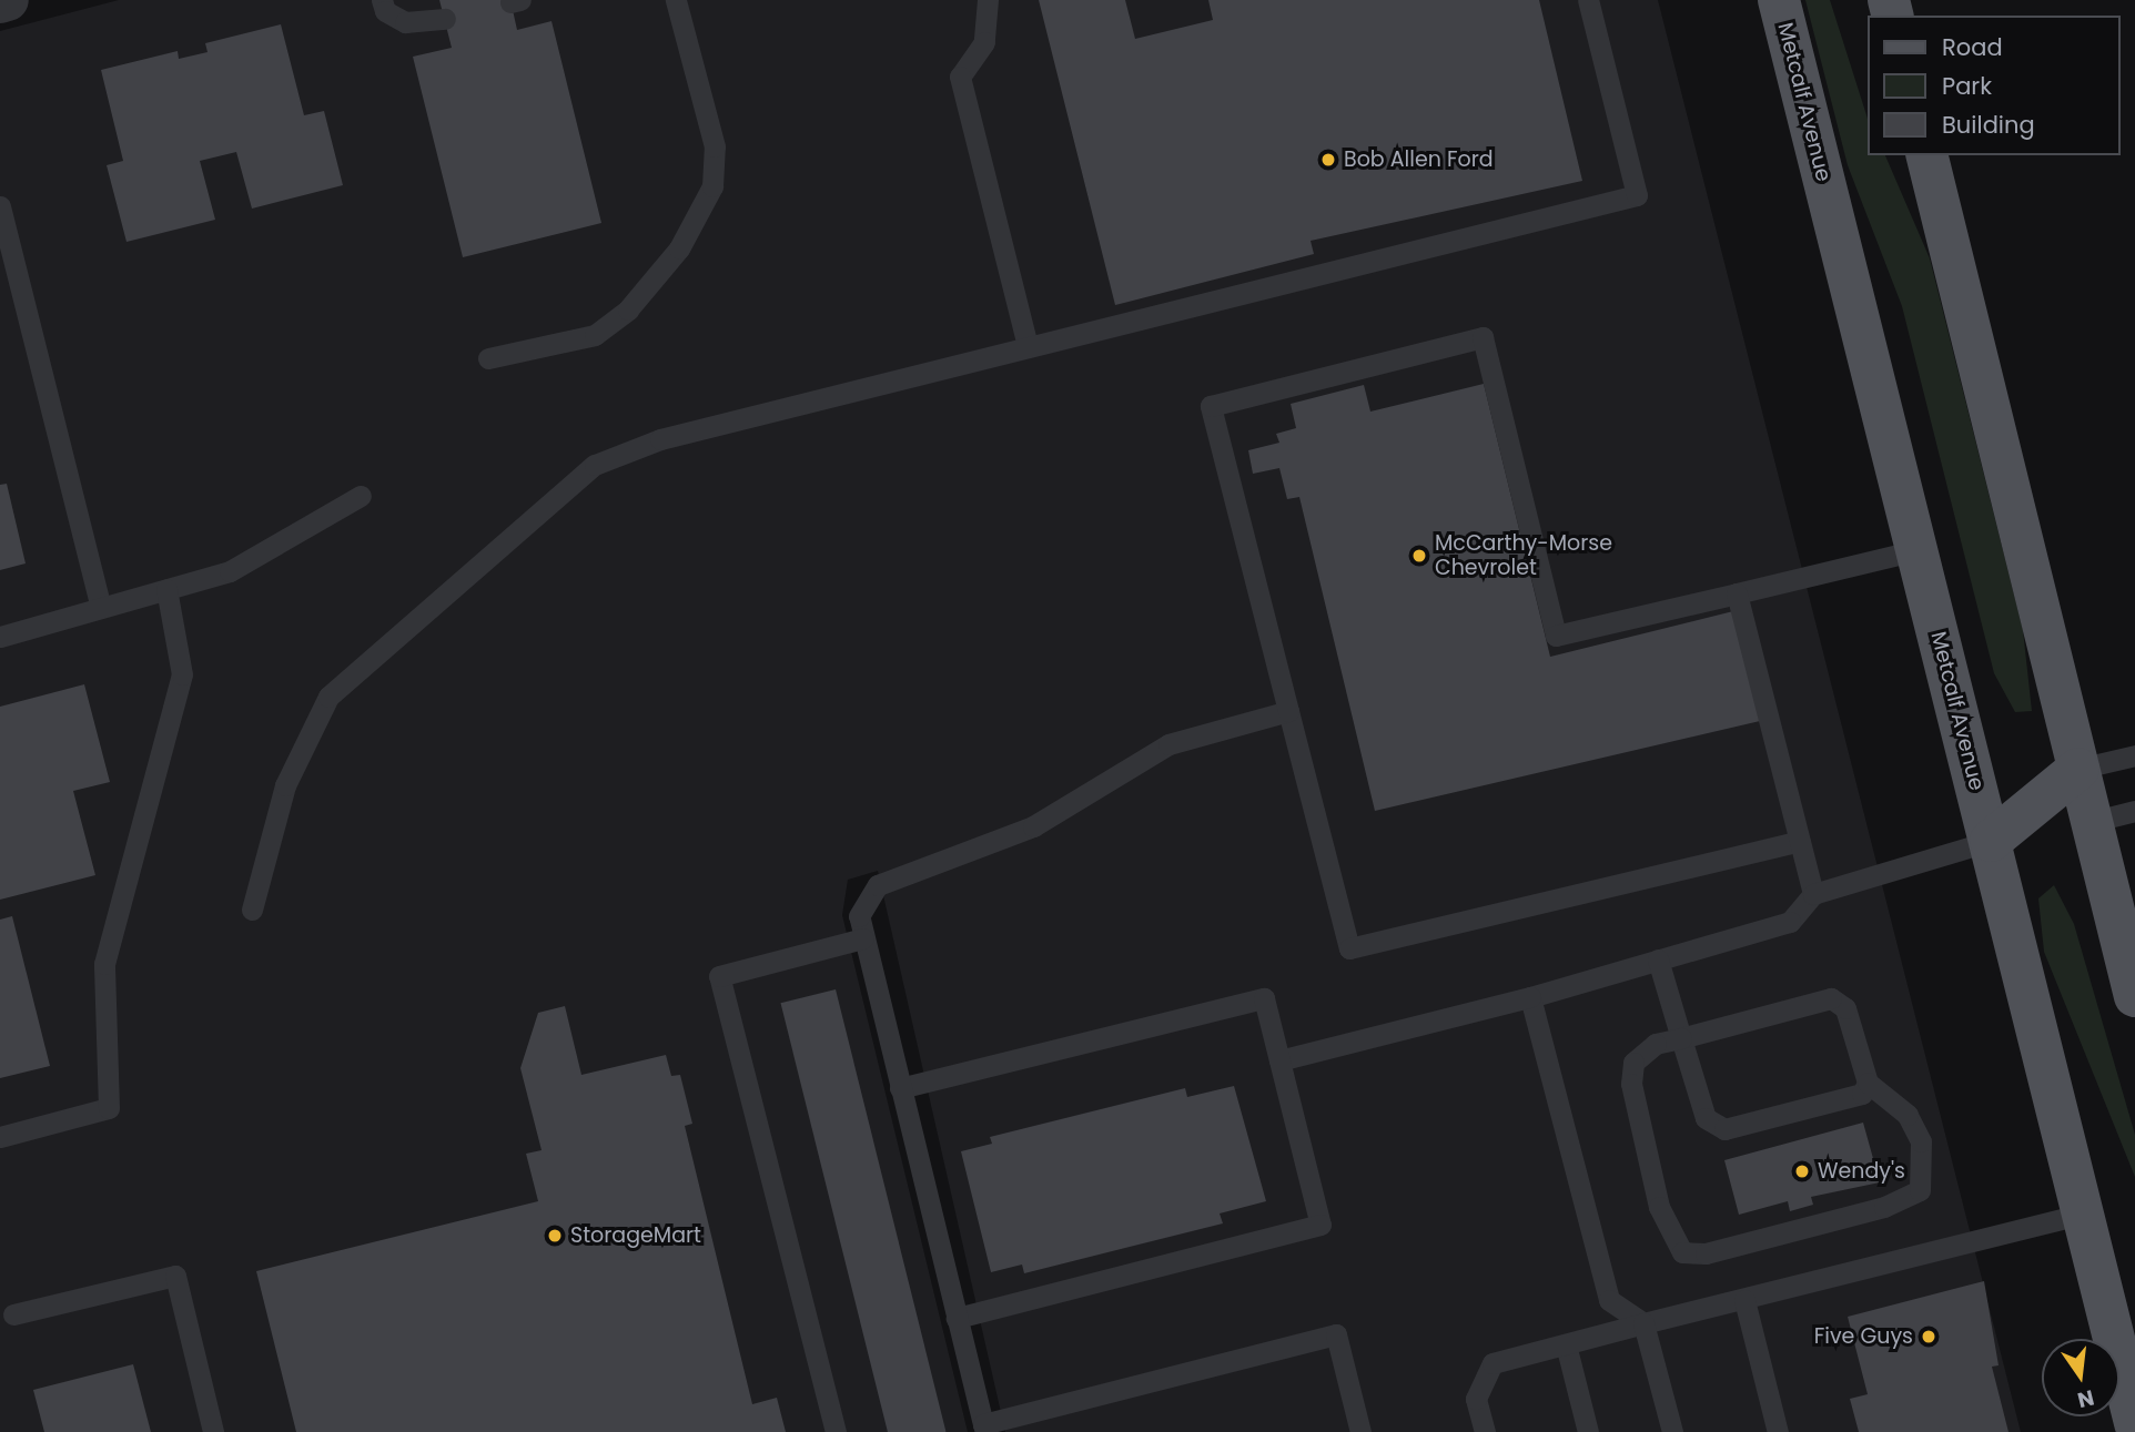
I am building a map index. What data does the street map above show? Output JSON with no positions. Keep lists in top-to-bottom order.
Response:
{
  "streets": {
    "main road": ["Metcalf Avenue"]
  },
  "places": [
    "Bob Allen Ford",
    "McCarthy-Morse Chevrolet",
    "Wendy's",
    "StorageMart",
    "Five Guys"
  ],
  "legend": ["Road", "Park", "Building"],
  "north": "bottom"
}
